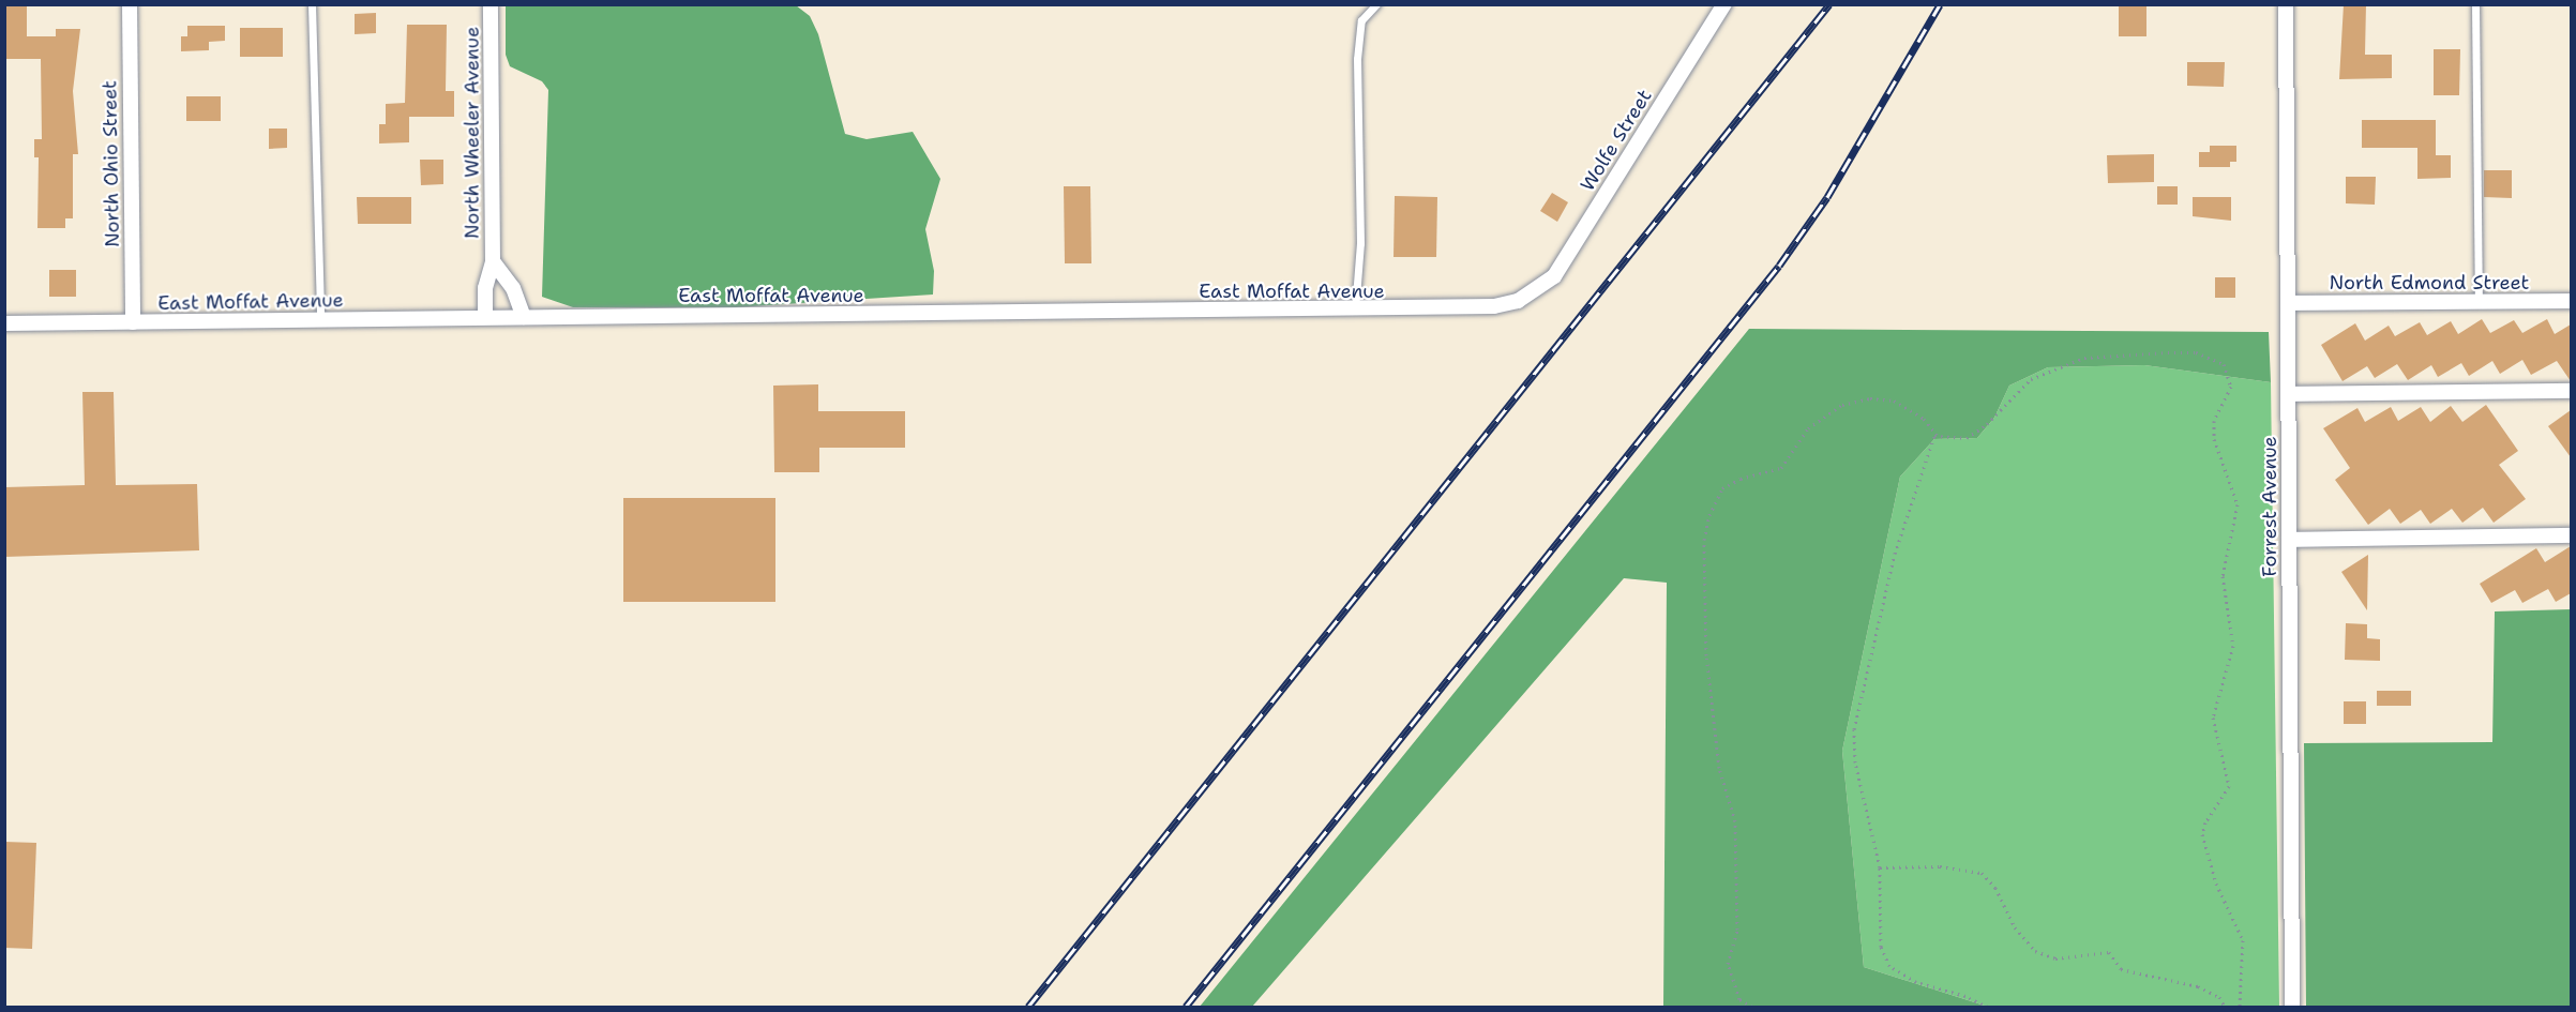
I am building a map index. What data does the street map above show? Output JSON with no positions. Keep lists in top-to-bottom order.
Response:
{
  "streets": {
    "street": [
      "North Wheeler Avenue",
      "Wolfe Street",
      "North Ohio Street",
      "North Edmond Street",
      "East Moffat Avenue",
      "Forrest Avenue"
    ]
  },
  "crossings": [
    ["North Wheeler Avenue", "East Moffat Avenue"],
    ["Wolfe Street", "East Moffat Avenue"],
    ["North Ohio Street", "East Moffat Avenue"],
    ["North Edmond Street", "Forrest Avenue"]
  ]
}
